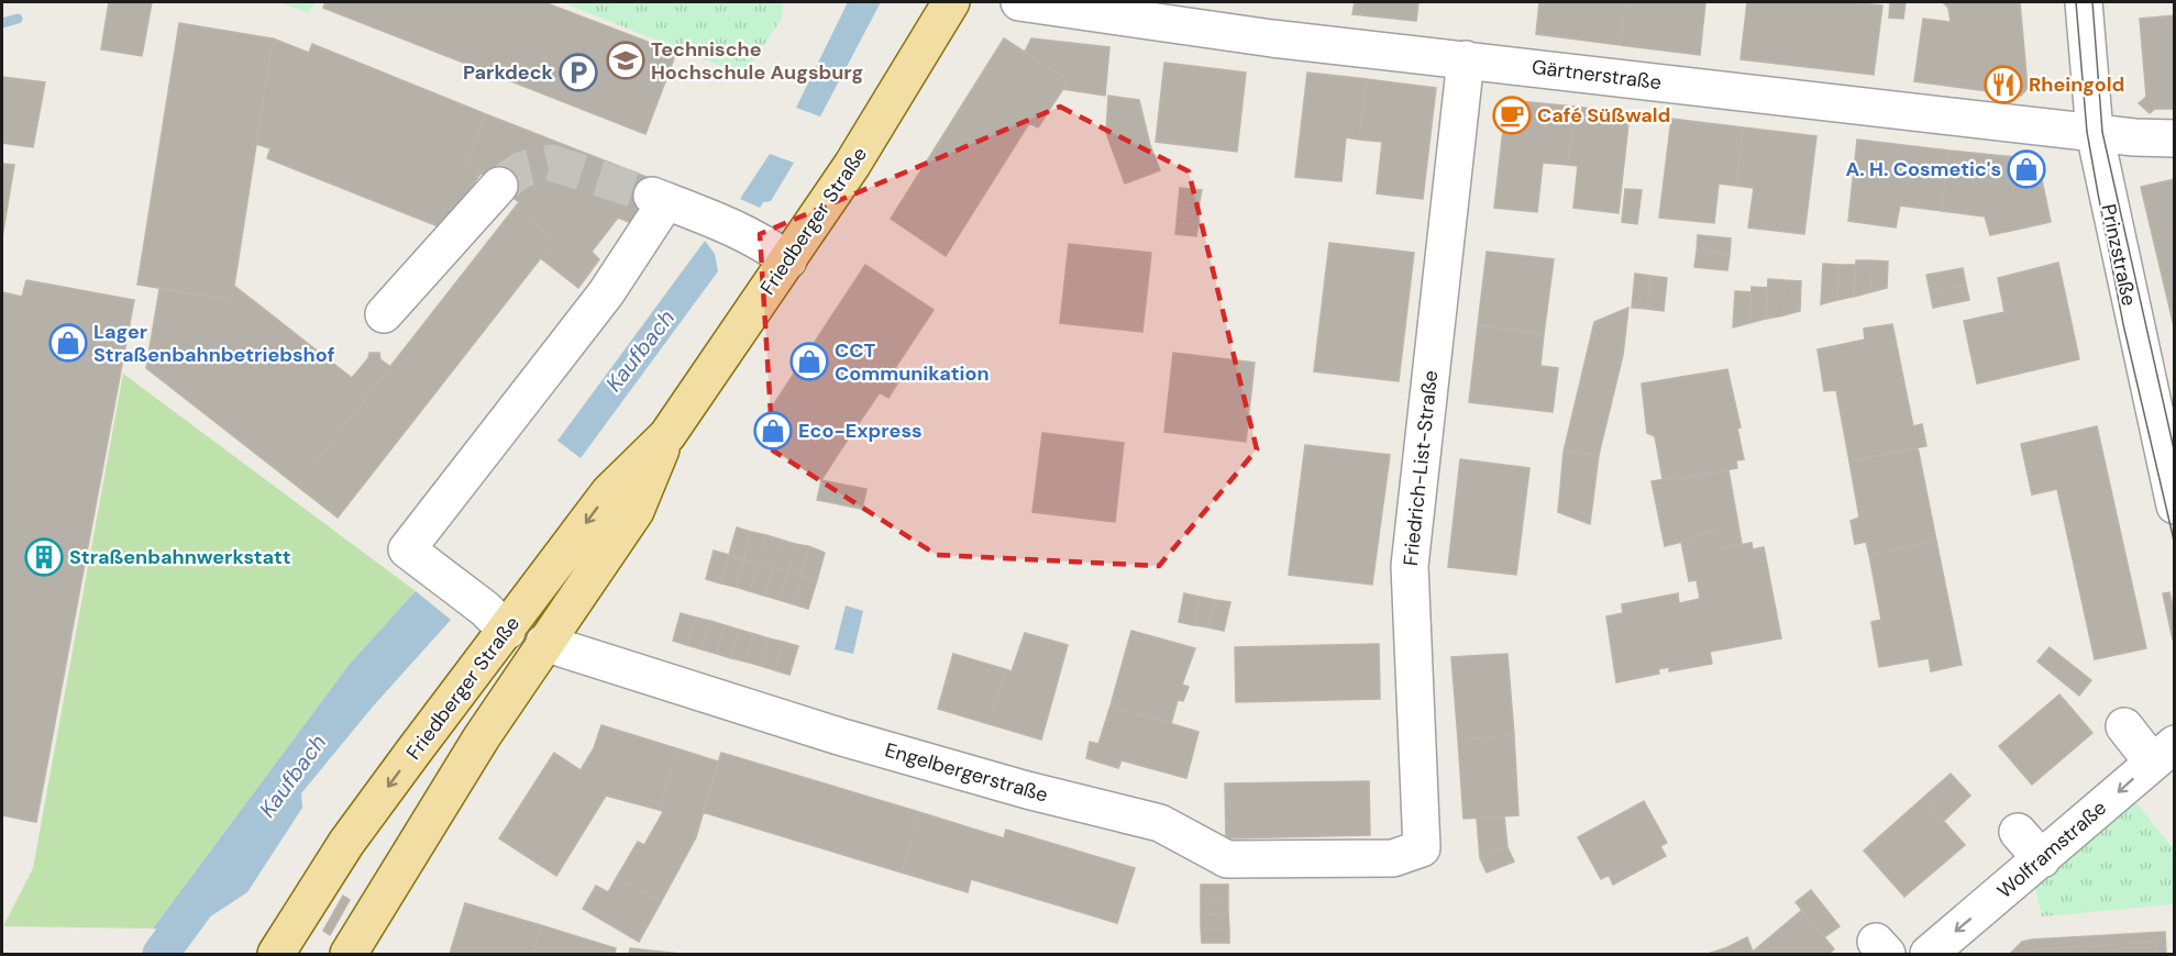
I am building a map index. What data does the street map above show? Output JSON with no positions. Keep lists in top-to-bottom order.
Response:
{
  "streets": {
    "main road": ["Friedberger Straße"],
    "street": [
      "Gärtnerstraße",
      "Prinzstraße",
      "Friedrich-List-Straße",
      "Engelbergerstraße",
      "Wolframstraße"
    ]
  },
  "crossings": [
    ["Gärtnerstraße", "Prinzstraße"],
    ["Gärtnerstraße", "Friedrich-List-Straße"],
    ["Friedberger Straße", "Engelbergerstraße"],
    ["Friedrich-List-Straße", "Engelbergerstraße"]
  ],
  "one_way": ["Wolframstraße"],
  "water": ["Kaufbach"],
  "places": {
    "school or university": ["Technische Hochschule Augsburg"],
    "parking": ["Parkdeck"],
    "restaurant": ["Rheingold"],
    "cafe": ["Café Süßwald"],
    "shop": [
      "A. H. Cosmetic's",
      "Lager Straßenbahnbetriebshof",
      "CCT Communikation",
      "Eco-Express"
    ],
    "building": ["Straßenbahnwerkstatt"]
  }
}
